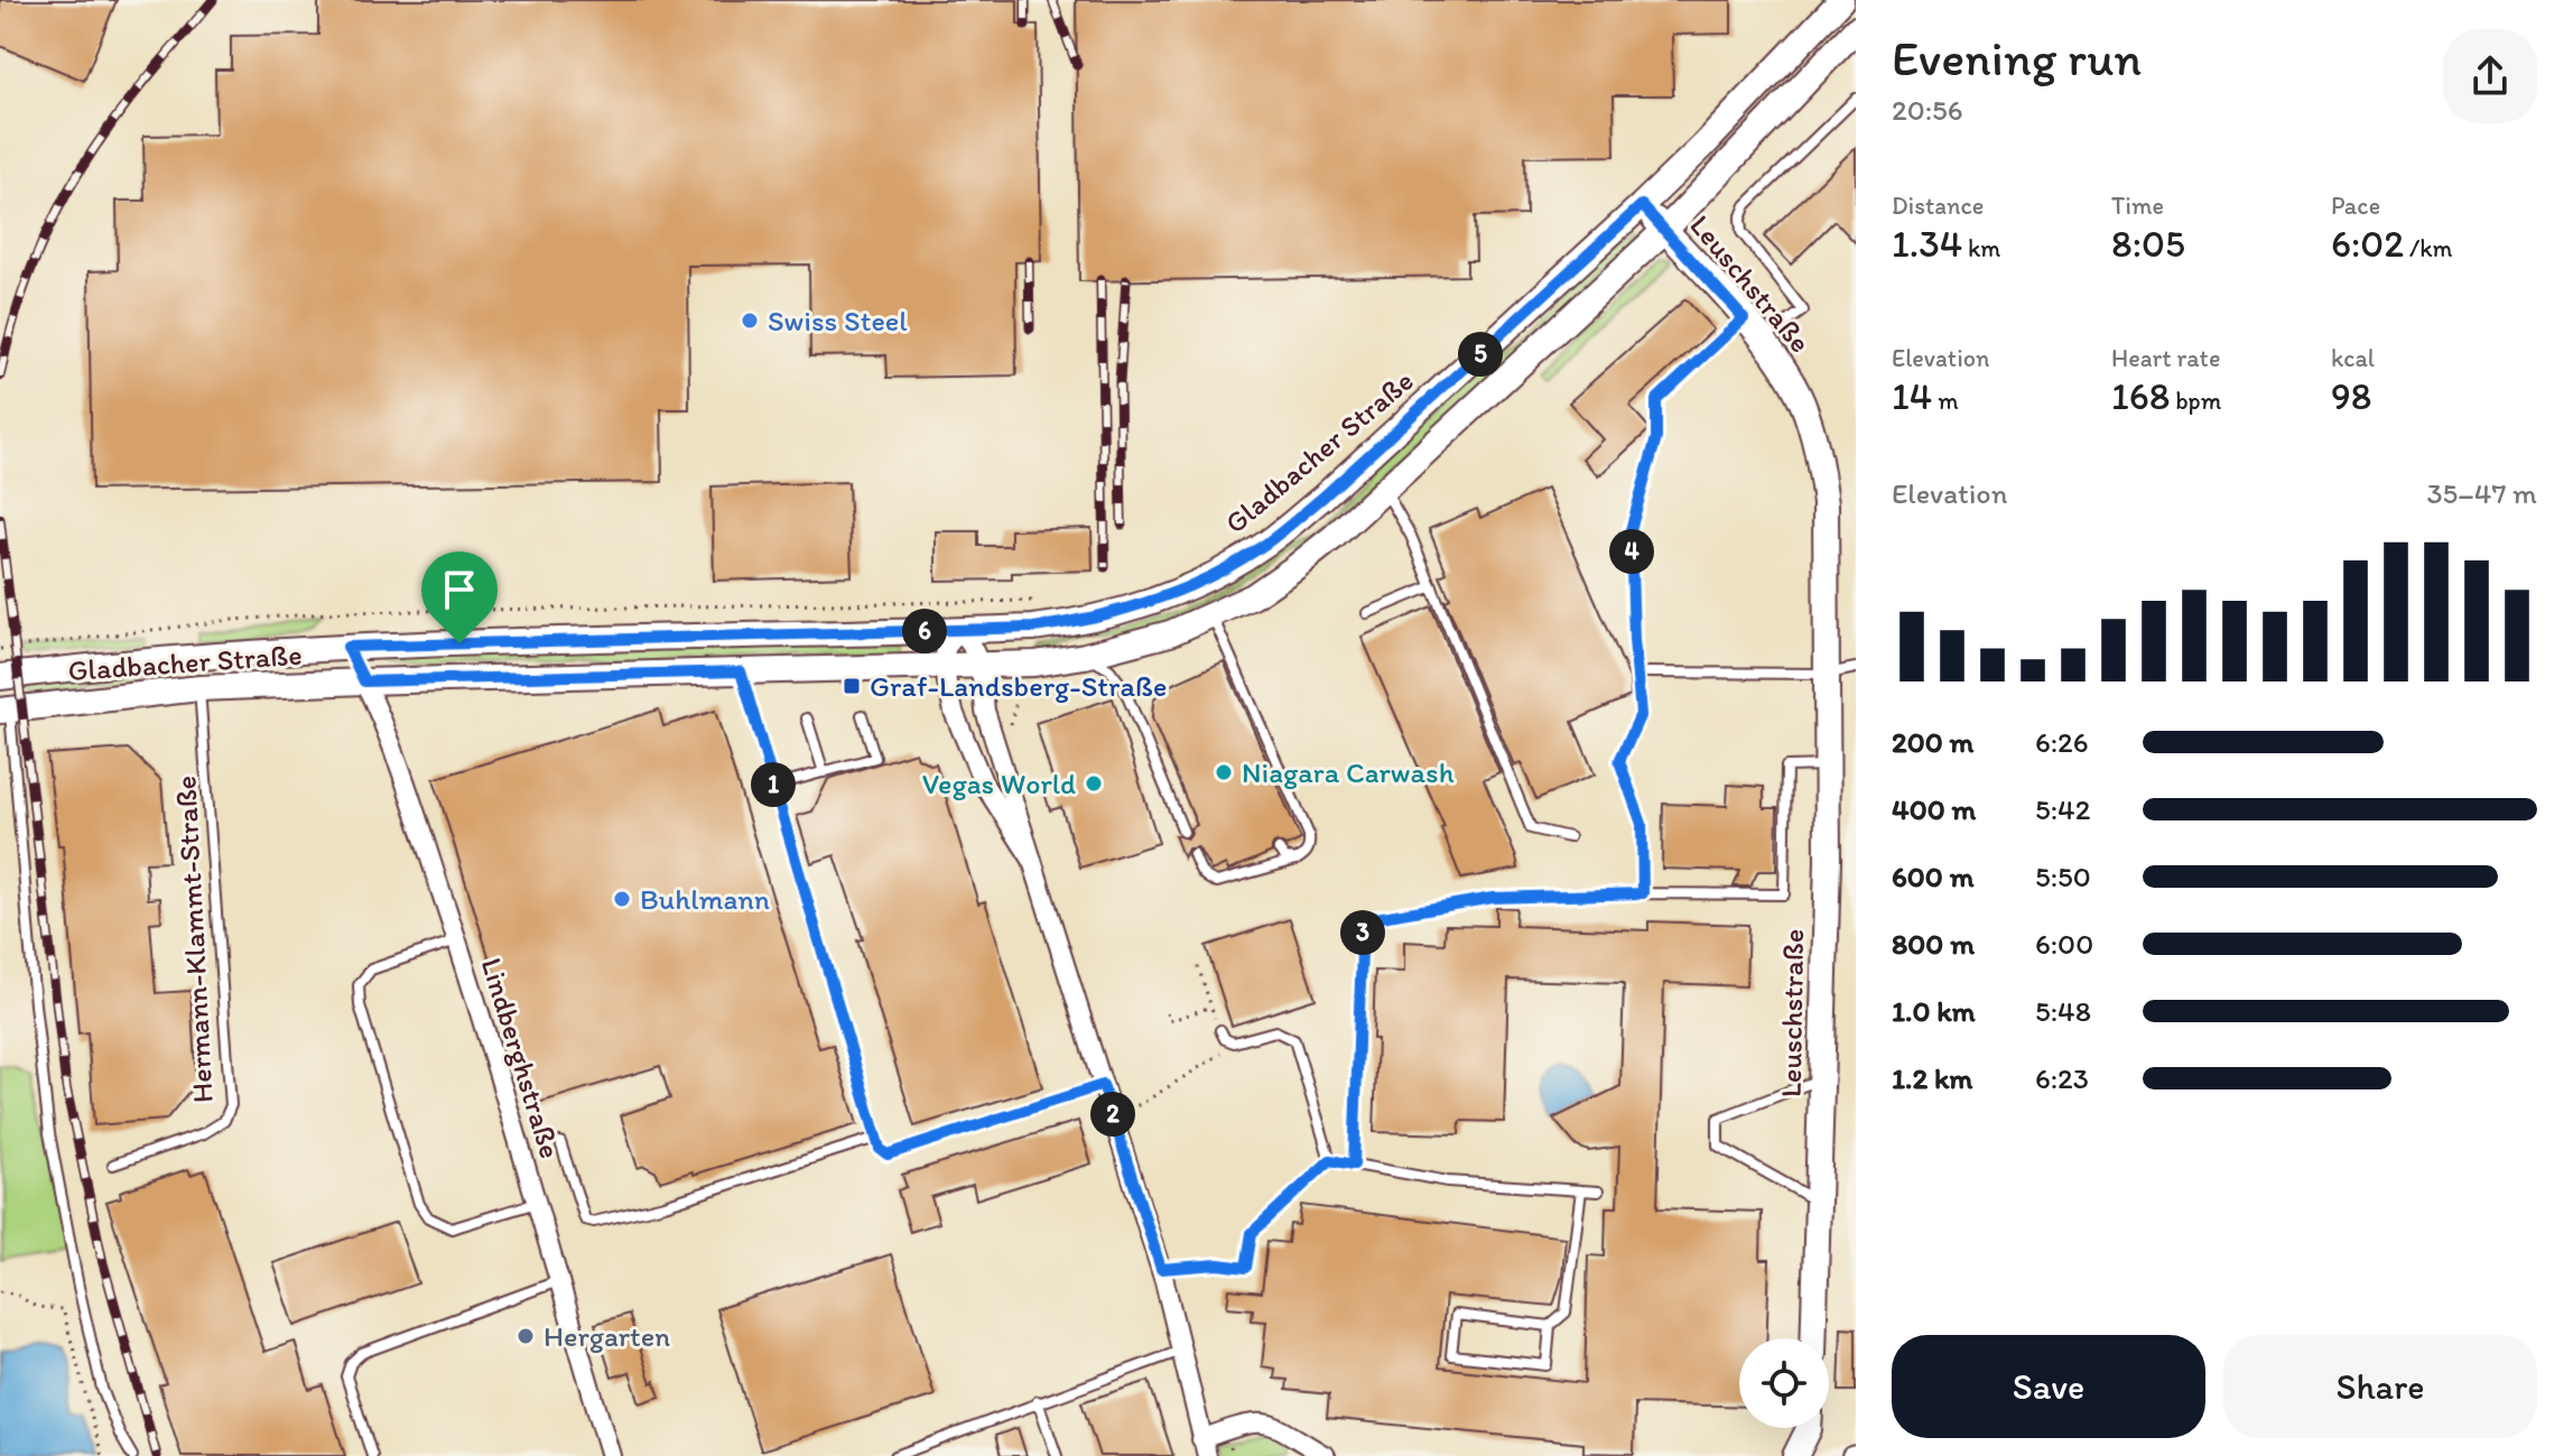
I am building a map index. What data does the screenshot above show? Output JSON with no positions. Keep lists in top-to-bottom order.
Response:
{
  "streets": {
    "main road": ["Leuschstraße", "Gladbacher Straße"],
    "street": ["Lindberghstraße"],
    "lane": ["Hermann-Klammt-Straße"]
  },
  "crossings": [
    ["Leuschstraße", "Gladbacher Straße"],
    ["Gladbacher Straße", "Hermann-Klammt-Straße"],
    ["Gladbacher Straße", "Lindberghstraße"]
  ],
  "places": {
    "other": [
      "Swiss Steel",
      "Niagara Carwash",
      "Vegas World",
      "Buhlmann",
      "Hergarten"
    ],
    "transit": ["Graf-Landsberg-Straße"]
  },
  "page": {
    "heading": ["Evening run", "20:56"],
    "stats": [
      ["Distance", "1.34 km"],
      ["Time", "8:05"],
      ["Pace", "6:02 /km"],
      ["Elevation", "14 m"],
      ["Heart rate", "168 bpm"],
      ["kcal", "98"]
    ],
    "pins": [
      "5",
      "4",
      "6",
      "1",
      "3",
      "2"
    ],
    "chart": ["Elevation", "35–47 m"],
    "list": [
      {
        "name": "200 m",
        "note": "6:26"
      },
      {
        "name": "400 m",
        "note": "5:42"
      },
      {
        "name": "600 m",
        "note": "5:50"
      },
      {
        "name": "800 m",
        "note": "6:00"
      },
      {
        "name": "1.0 km",
        "note": "5:48"
      },
      {
        "name": "1.2 km",
        "note": "6:23"
      }
    ],
    "buttons": ["Save", "Share"]
  }
}
